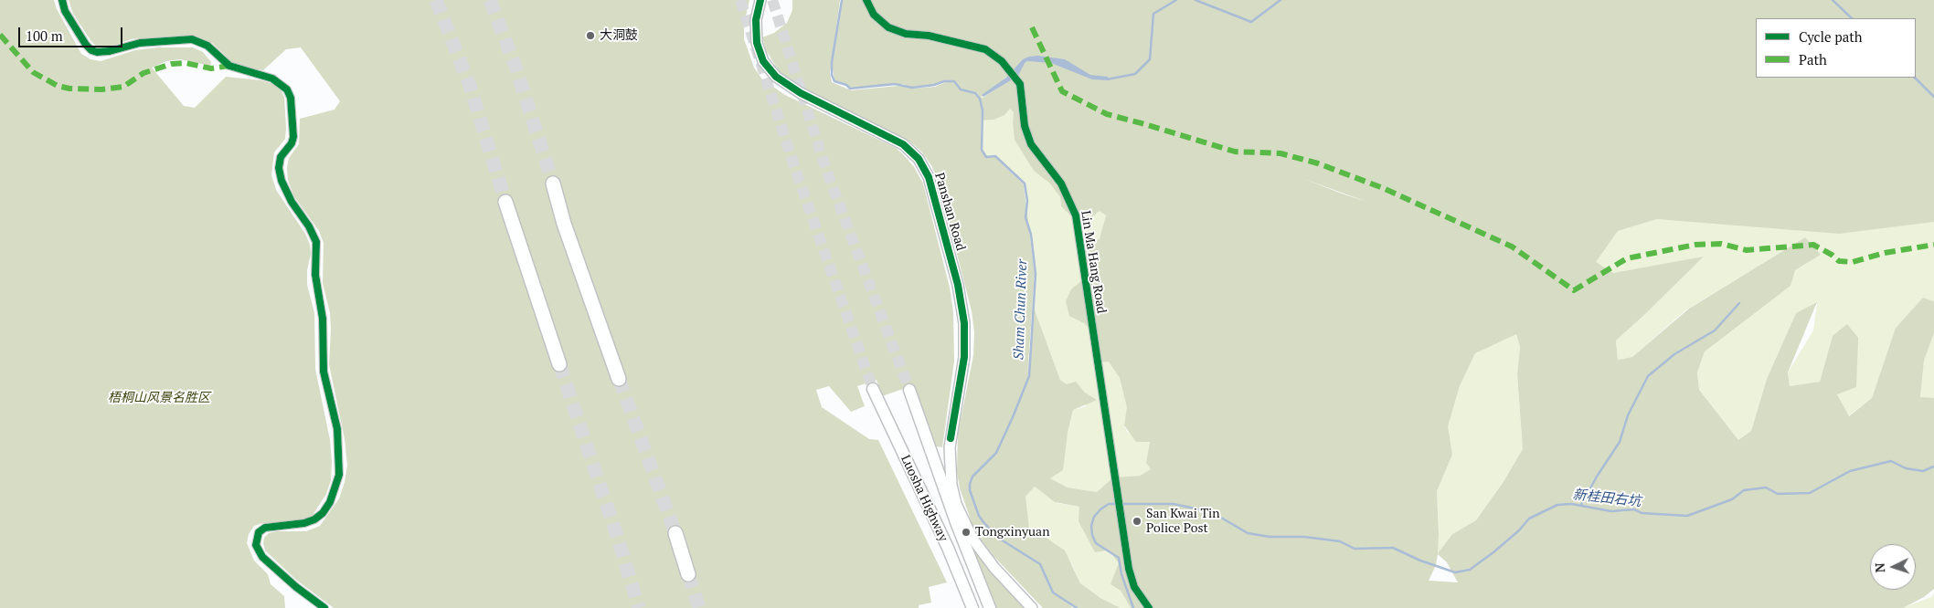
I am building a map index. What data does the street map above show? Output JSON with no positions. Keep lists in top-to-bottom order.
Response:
{
  "streets": {
    "main road": ["Panshan Road", "Luosha Highway"],
    "street": ["Lin Ma Hang Road"]
  },
  "water": ["Sham Chun River", "新桂田右坑"],
  "parks": ["梧桐山风景名胜区"],
  "places": ["大洞鼓", "San Kwai Tin Police Post", "Tongxinyuan"],
  "legend": ["Cycle path", "Path"],
  "scale_bar": "100 m",
  "north": "left"
}
